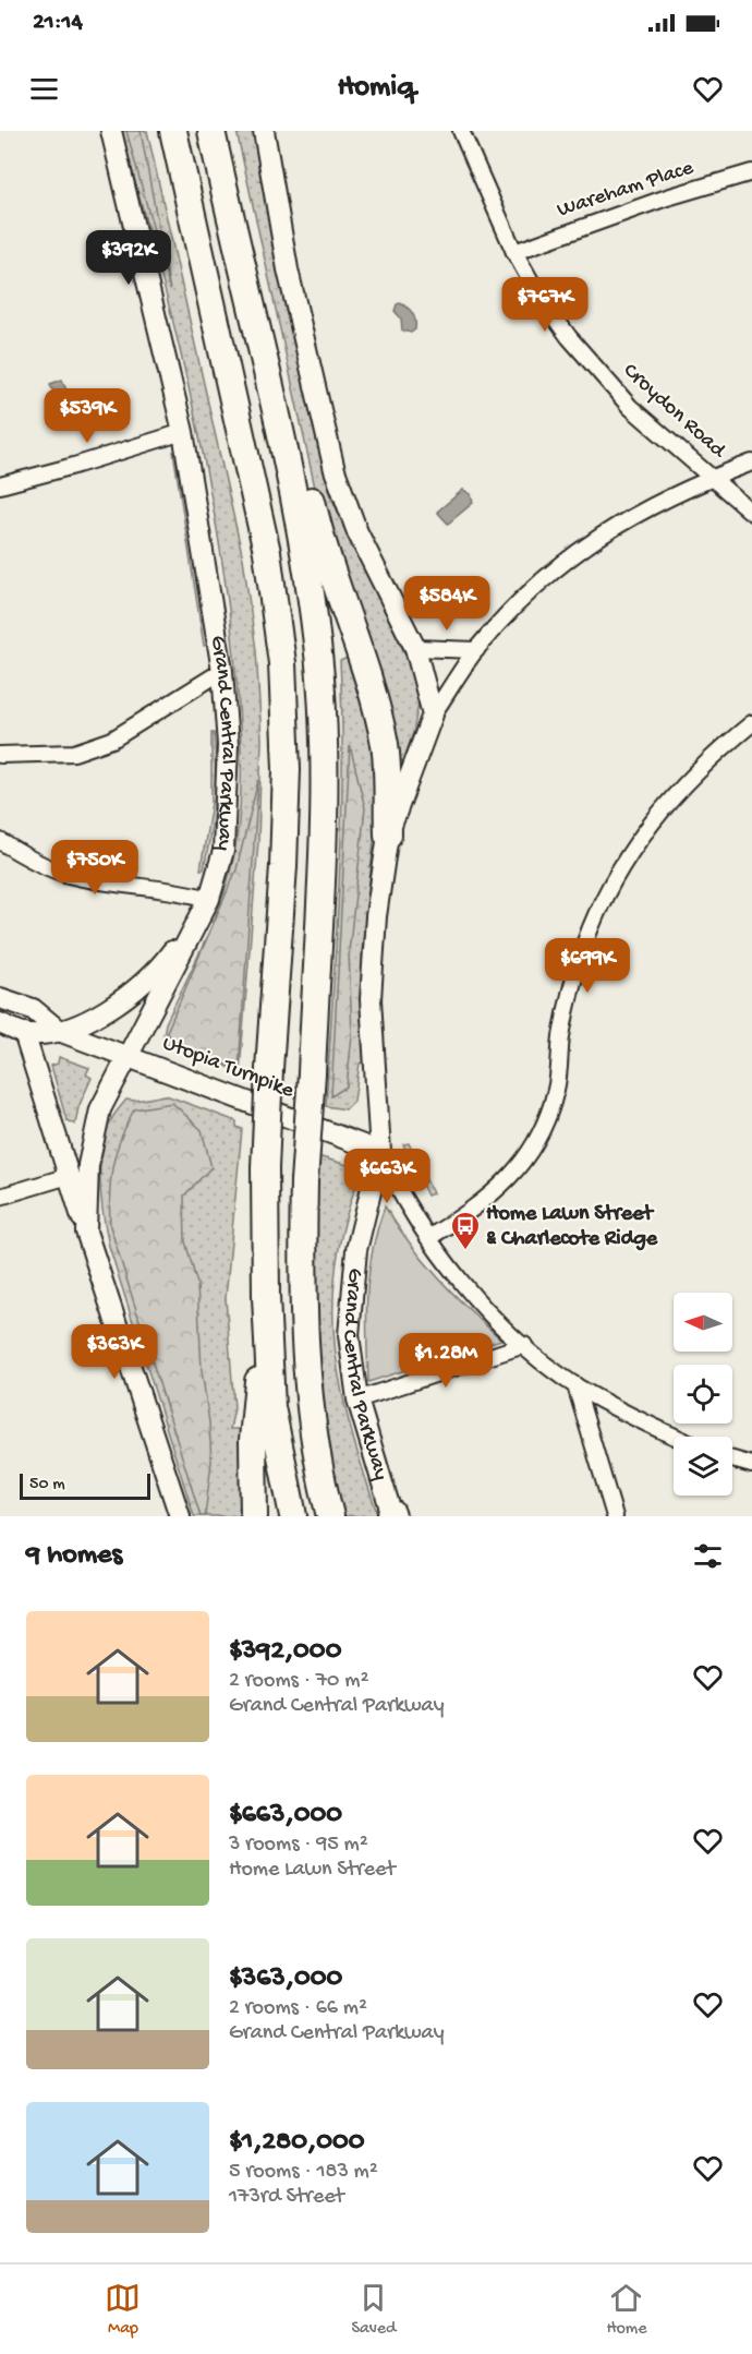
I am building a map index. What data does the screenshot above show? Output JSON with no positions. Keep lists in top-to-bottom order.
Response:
{
  "streets": {
    "main road": ["Grand Central Parkway", "Utopia Turnpike"],
    "street": ["Wareham Place", "Croydon Road"]
  },
  "crossings": [
    ["Wareham Place", "Croydon Road"],
    ["Grand Central Parkway", "Utopia Turnpike"]
  ],
  "places": {
    "bus stop": ["Home Lawn Street & Charlecote Ridge"]
  },
  "scale_bar": "50 m",
  "north": "left",
  "page": {
    "status": "21:14",
    "header": "Homiq",
    "price": [
      "$392K",
      "$767K",
      "$539K",
      "$584K",
      "$750K",
      "$699K",
      "$663K",
      "$363K",
      "$1.28M"
    ],
    "scale": "50 m",
    "heading": "9 homes",
    "list": [
      {
        "name": "$392,000",
        "note": "2 rooms · 70 m² · Grand Central Parkway"
      },
      {
        "name": "$663,000",
        "note": "3 rooms · 95 m² · Home Lawn Street"
      },
      {
        "name": "$363,000",
        "note": "2 rooms · 66 m² · Grand Central Parkway"
      },
      {
        "name": "$1,280,000",
        "note": "5 rooms · 183 m² · 173rd Street"
      }
    ],
    "tabs": ["Map", "Saved", "Home"]
  }
}
